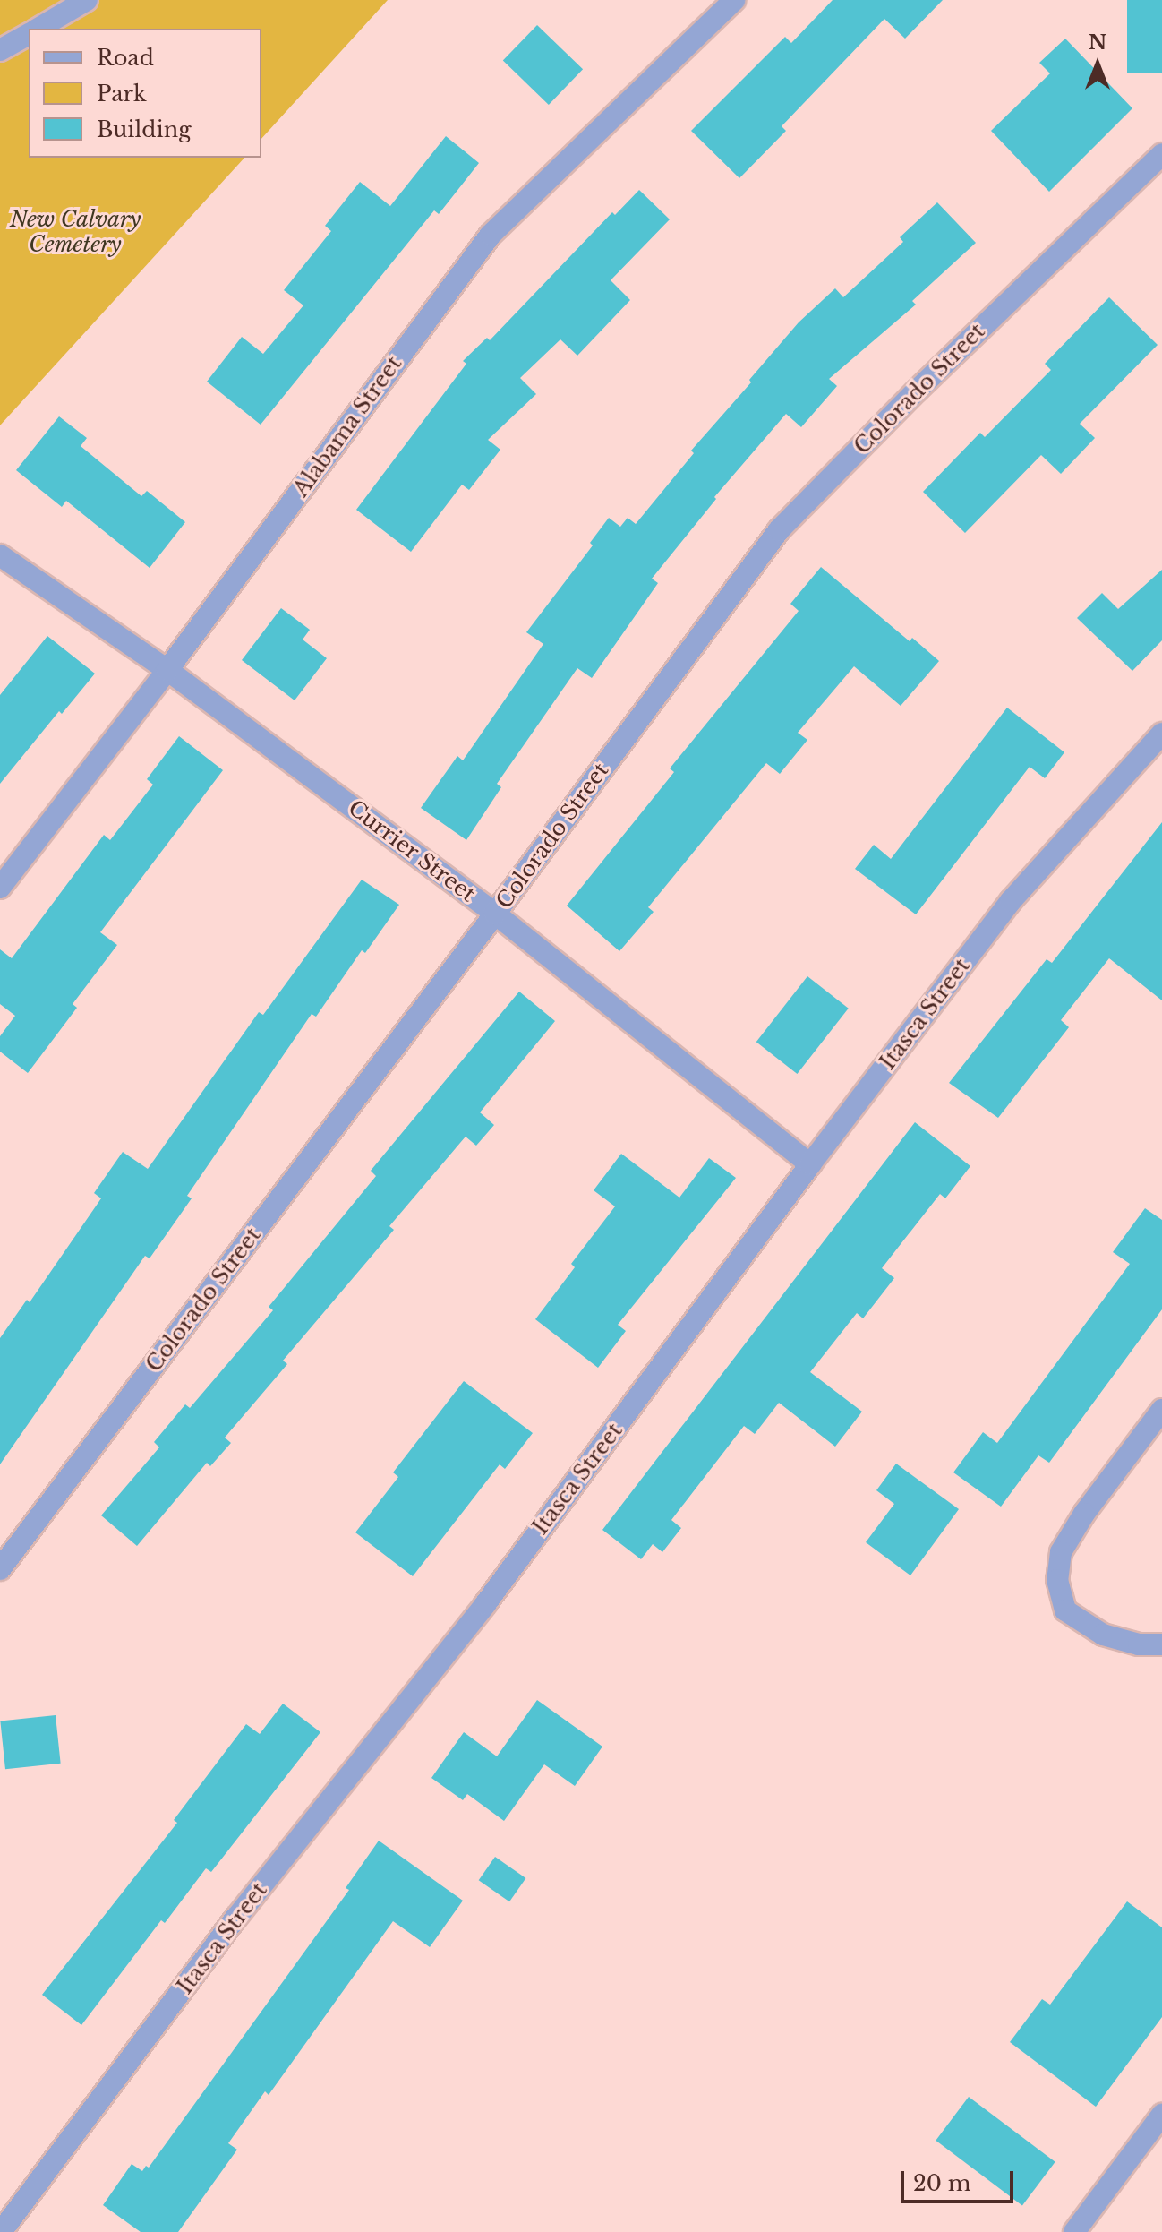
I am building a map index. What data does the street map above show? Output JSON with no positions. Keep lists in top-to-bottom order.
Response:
{
  "streets": {
    "street": [
      "Colorado Street",
      "Alabama Street",
      "Currier Street",
      "Itasca Street"
    ]
  },
  "crossings": [
    ["Colorado Street", "Currier Street"],
    ["Alabama Street", "Currier Street"],
    ["Currier Street", "Itasca Street"]
  ],
  "parks": ["New Calvary Cemetery"],
  "legend": ["Road", "Park", "Building"],
  "scale_bar": "20 m",
  "north": "top"
}
